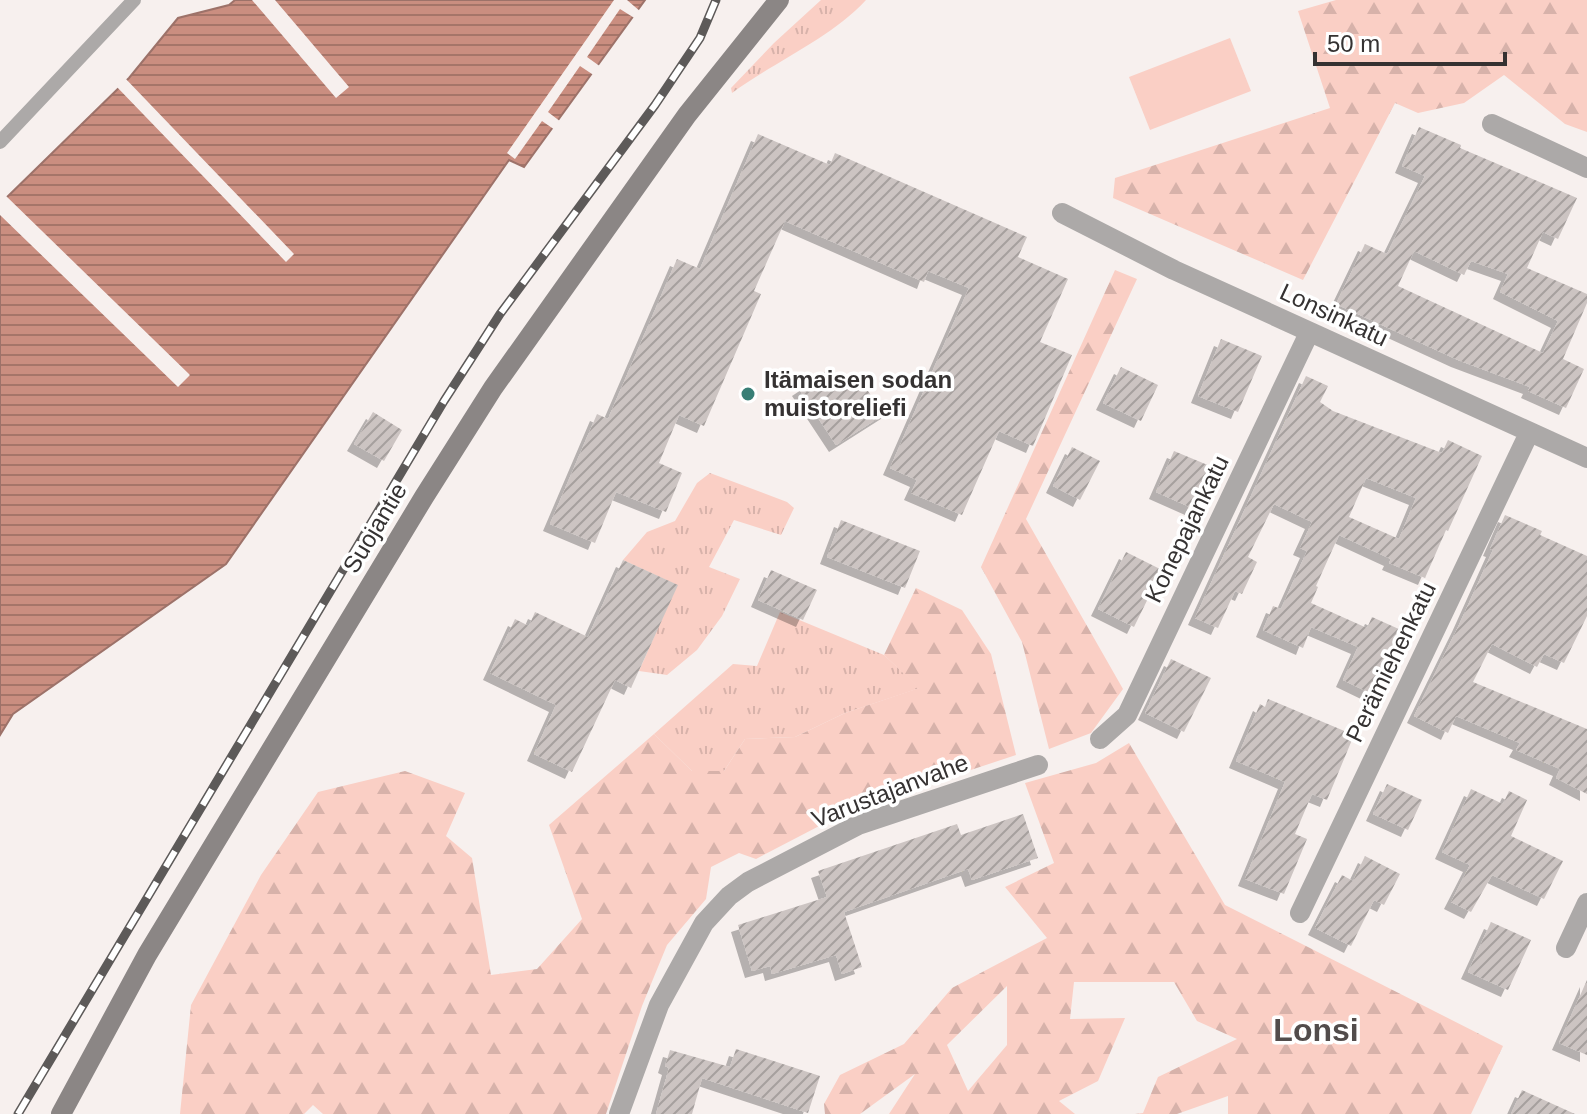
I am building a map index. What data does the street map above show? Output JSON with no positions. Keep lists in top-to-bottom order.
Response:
{
  "streets": {
    "street": [
      "Lonsinkatu",
      "Suojantie",
      "Konepajankatu",
      "Perämiehenkatu",
      "Varustajanvahe"
    ]
  },
  "crossings": [
    ["Lonsinkatu", "Konepajankatu"],
    ["Lonsinkatu", "Perämiehenkatu"]
  ],
  "districts": ["Lonsi"],
  "places": ["Itämaisen sodan muistoreliefi"],
  "scale_bar": "50 m"
}
